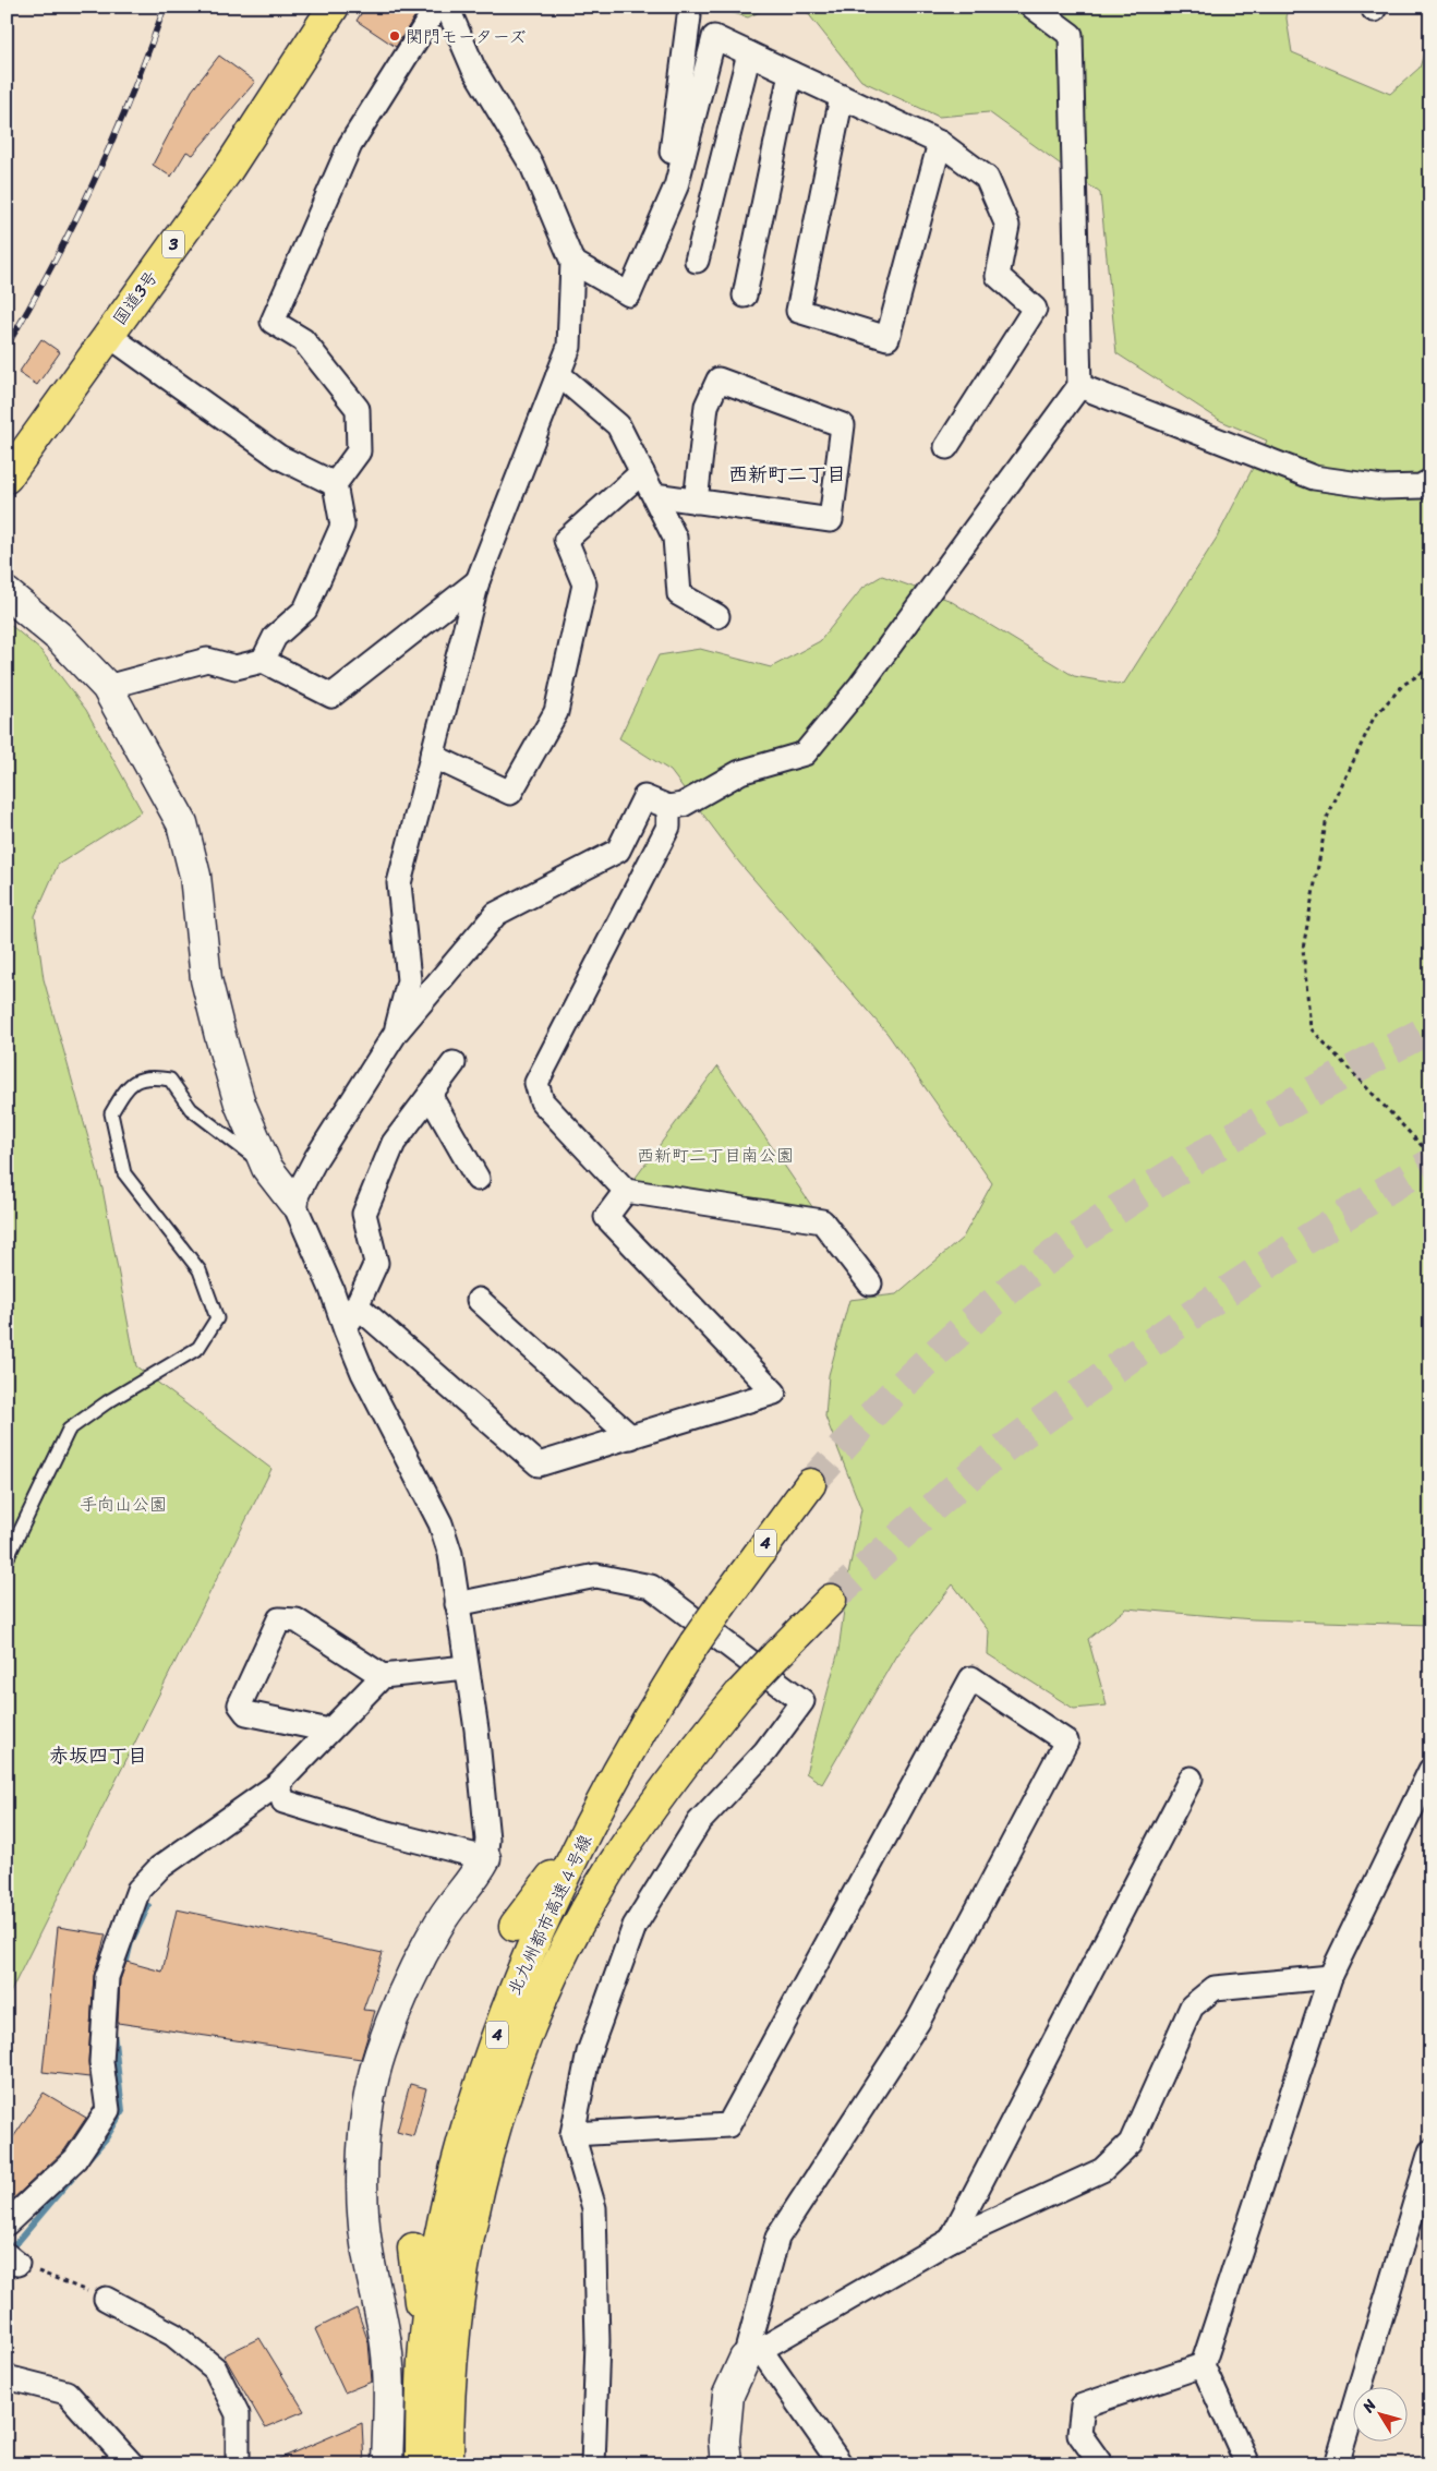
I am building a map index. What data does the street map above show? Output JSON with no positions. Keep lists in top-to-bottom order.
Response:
{
  "streets": {
    "highway": [
      "3",
      "国道3号",
      "4",
      "北九州都市高速４号線"
    ]
  },
  "districts": ["西新町二丁目", "赤坂四丁目"],
  "parks": ["西新町二丁目南公園", "手向山公園"],
  "places": ["関門モーターズ"],
  "north": "top left"
}
